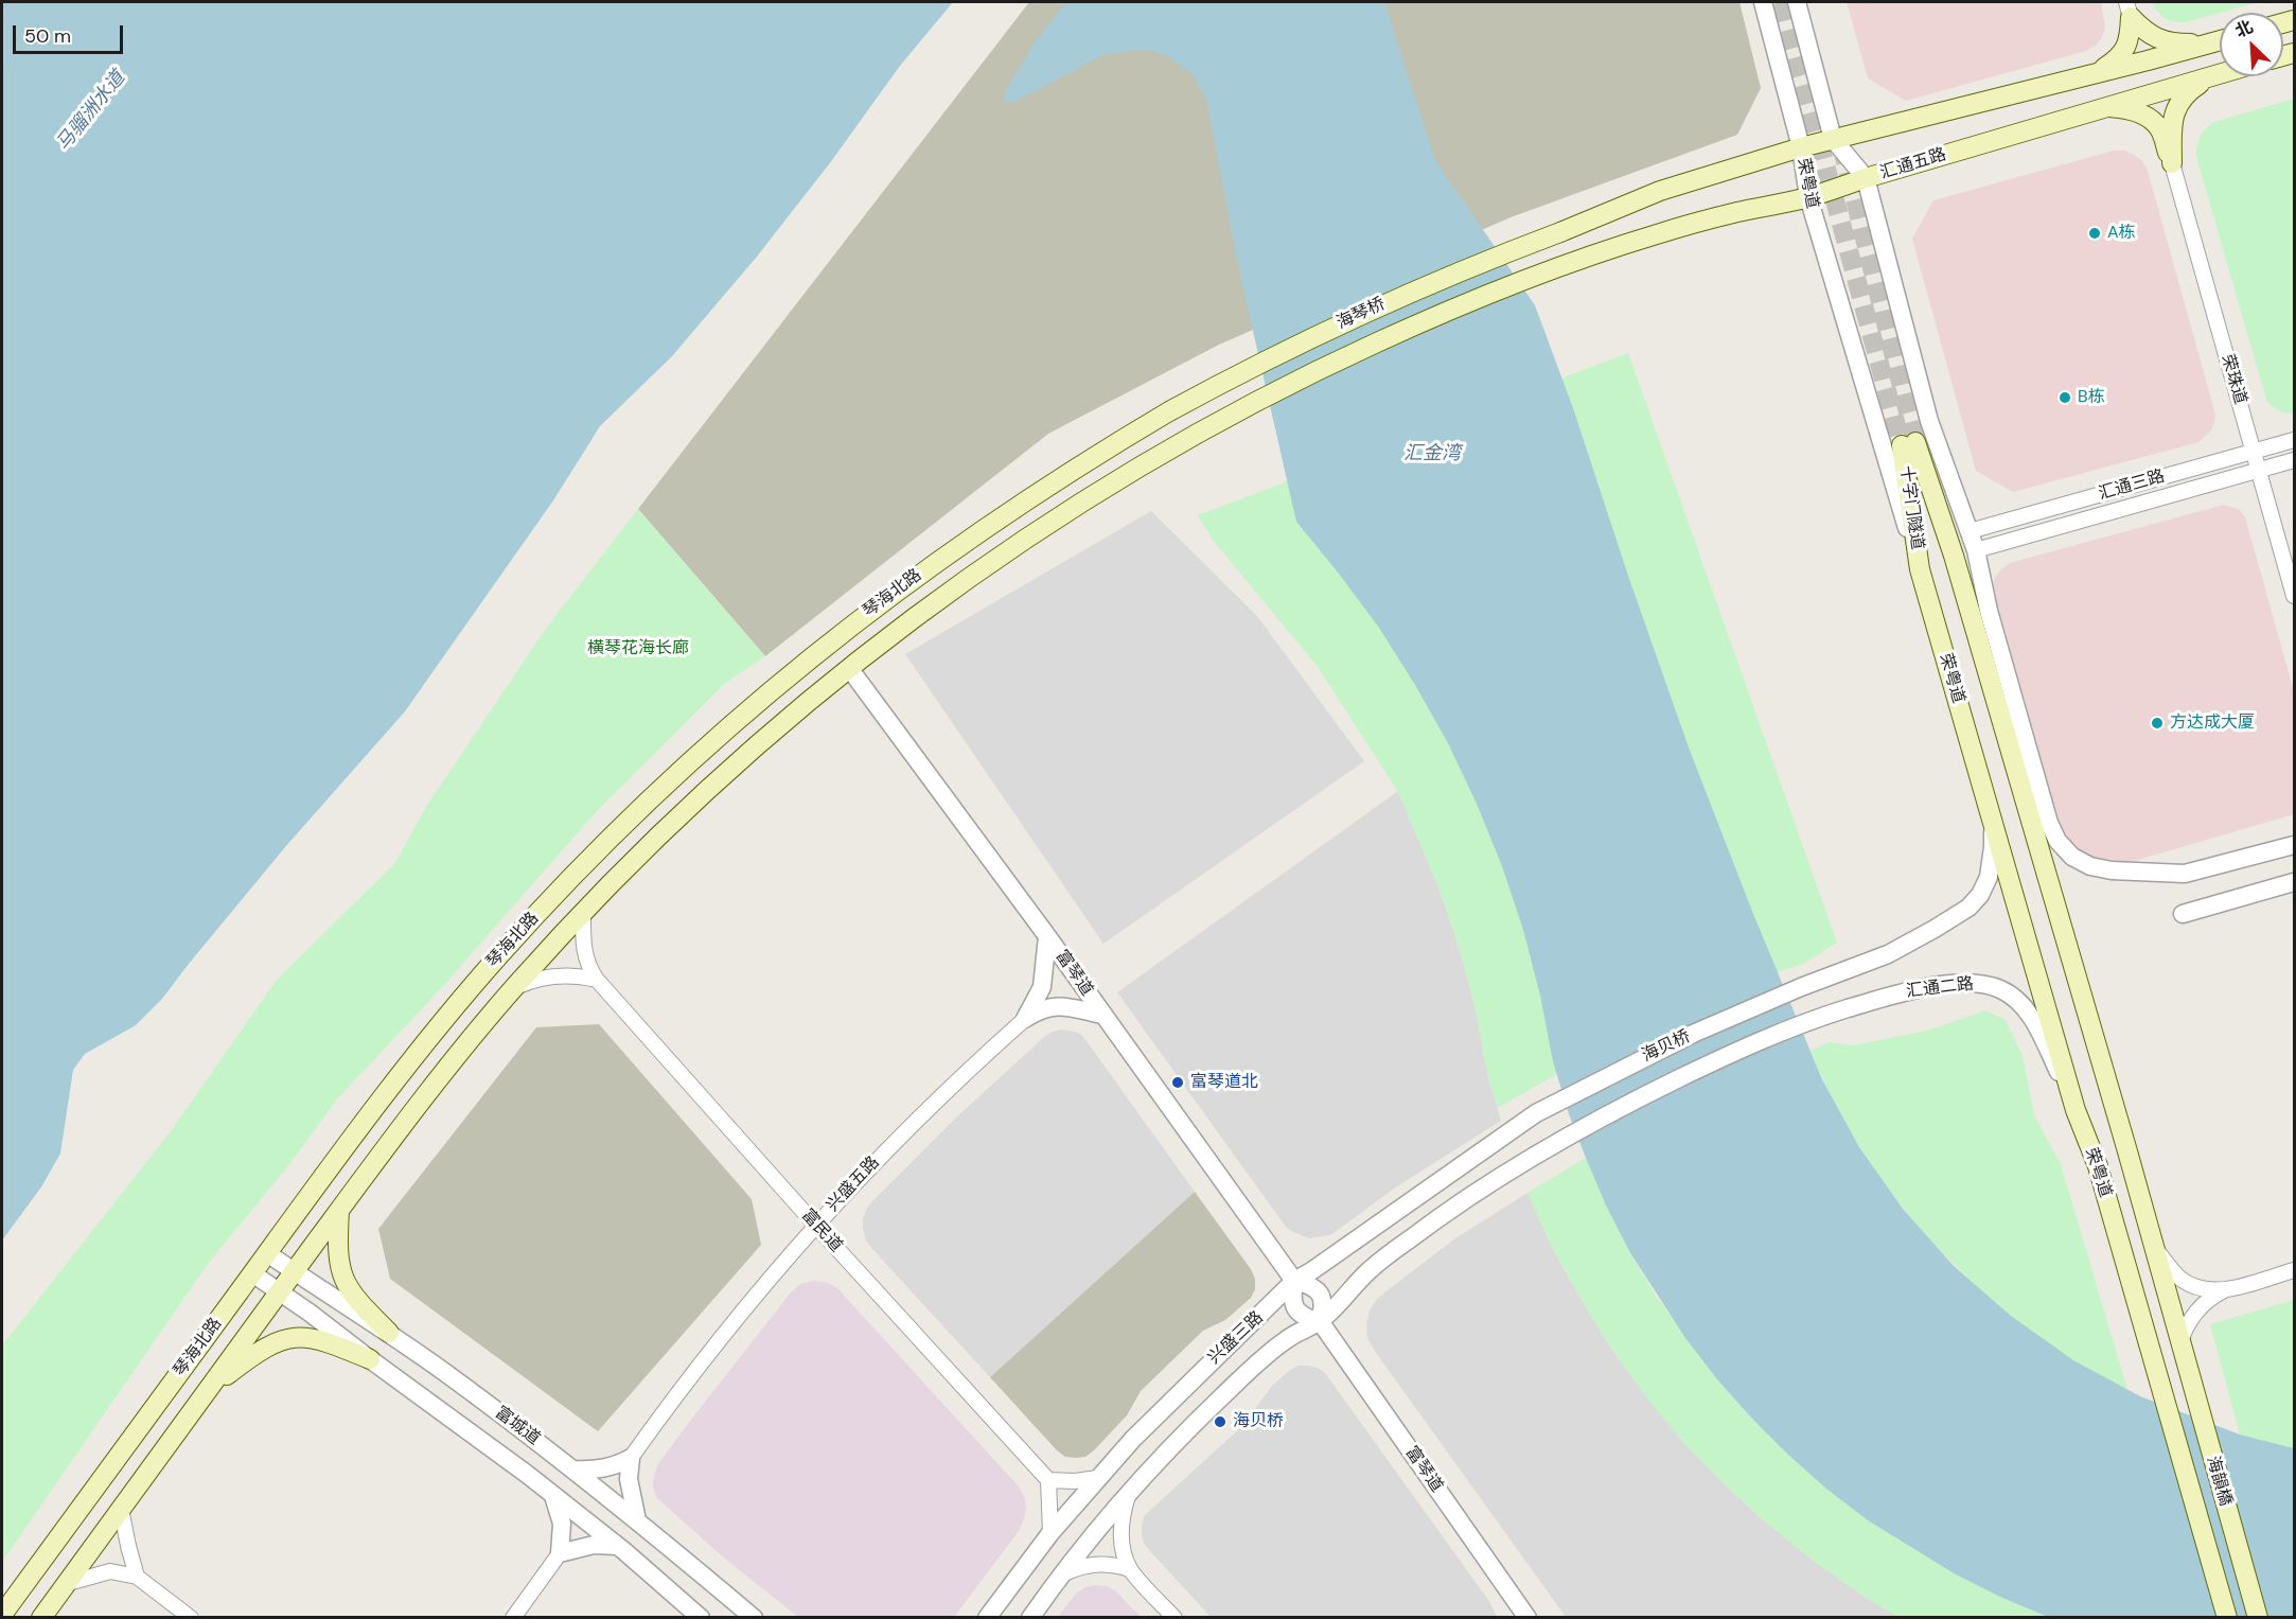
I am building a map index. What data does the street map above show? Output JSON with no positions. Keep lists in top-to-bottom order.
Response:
{
  "streets": {
    "main road": [
      "汇通五路",
      "荣粤道",
      "海琴桥",
      "十字门隧道",
      "琴海北路",
      "海韻橋"
    ],
    "street": [
      "荣珠道",
      "汇通三路",
      "富琴道",
      "汇通二路",
      "海贝桥",
      "兴盛五路",
      "富民道",
      "兴盛三路",
      "富城道"
    ]
  },
  "crossings": [
    ["汇通五路", "荣粤道"],
    ["汇通五路", "海琴桥"],
    ["荣粤道", "海琴桥"],
    ["荣粤道", "十字门隧道"],
    ["荣粤道", "汇通二路"],
    ["荣粤道", "海贝桥"],
    ["荣粤道", "海韻橋"],
    ["海琴桥", "琴海北路"],
    ["荣珠道", "汇通三路"],
    ["琴海北路", "富琴道"],
    ["琴海北路", "富民道"],
    ["琴海北路", "富城道"],
    ["富琴道", "兴盛三路"],
    ["汇通二路", "海贝桥"],
    ["海贝桥", "兴盛三路"],
    ["兴盛五路", "富民道"]
  ],
  "water": ["马骝洲水道", "汇金湾"],
  "parks": ["横琴花海长廊"],
  "places": [
    "A栋",
    "B栋",
    "方达成大厦",
    "富琴道北",
    "海贝桥"
  ],
  "scale_bar": "50 m",
  "north": "top left"
}
